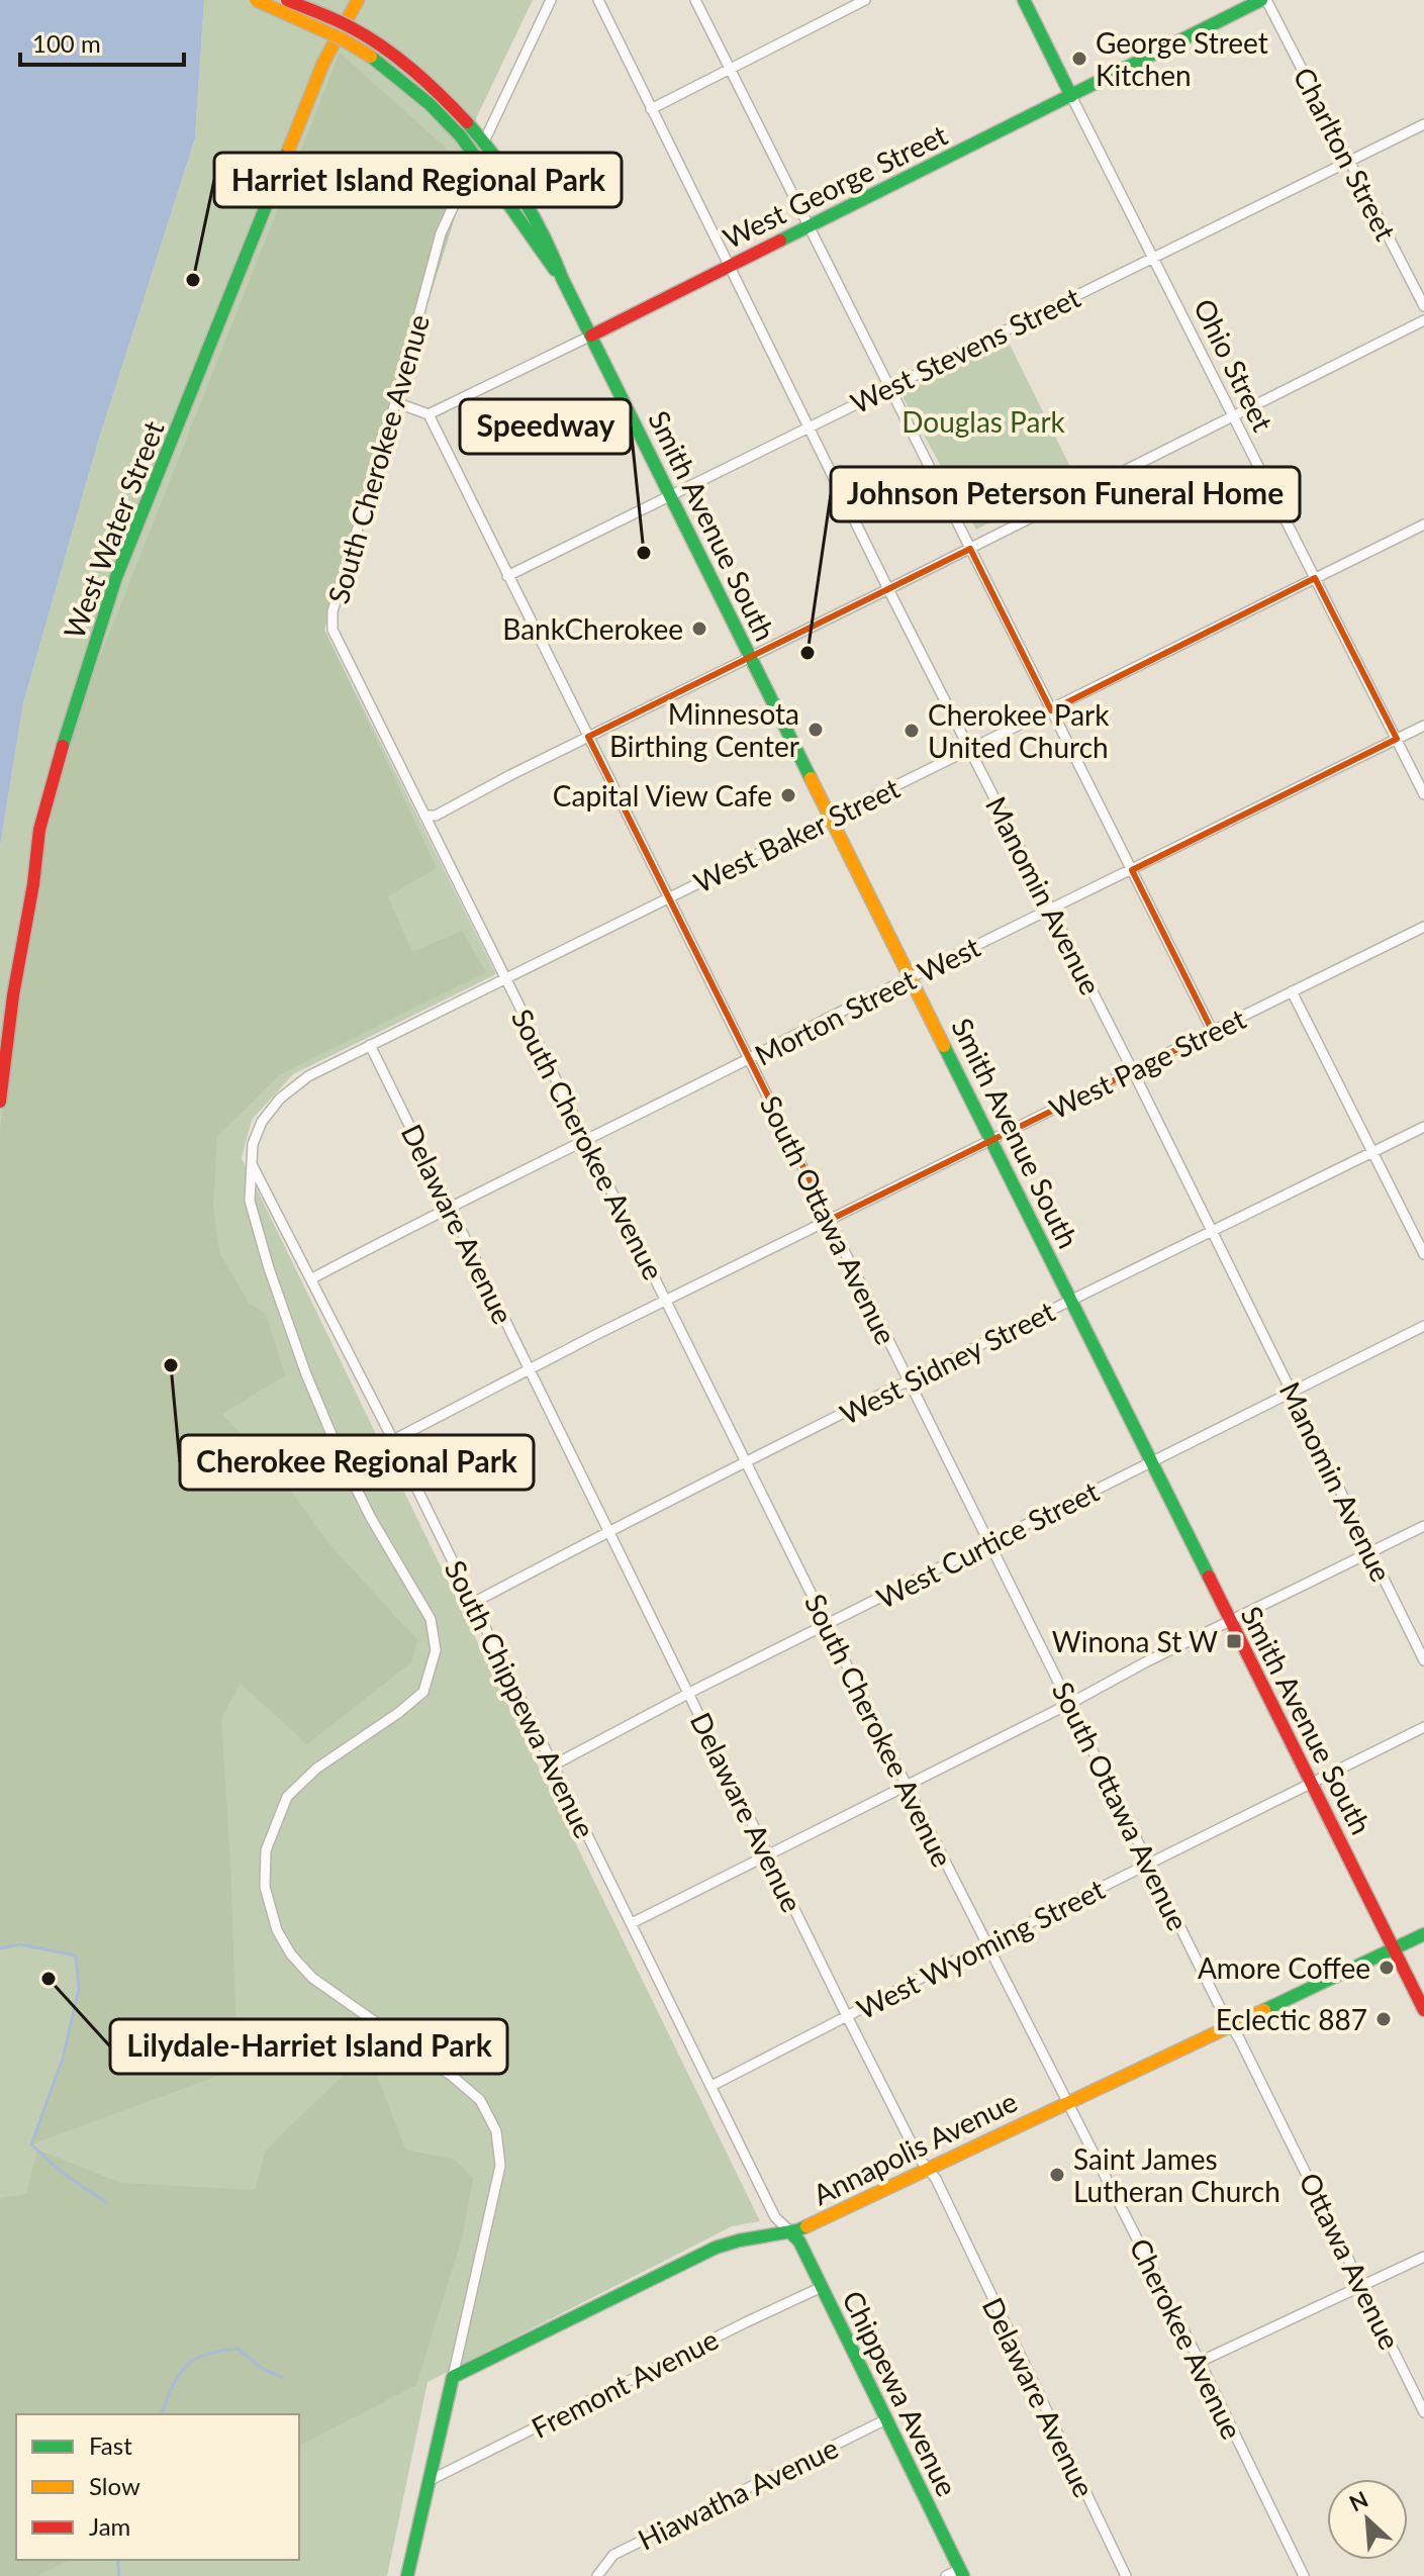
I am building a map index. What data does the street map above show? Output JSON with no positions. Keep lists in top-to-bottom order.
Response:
{
  "streets": {
    "street": [
      "Charlton Street",
      "West George Street",
      "West Stevens Street",
      "Ohio Street",
      "South Cherokee Avenue",
      "Smith Avenue South",
      "West Water Street",
      "West Baker Street",
      "Manomin Avenue",
      "Morton Street West",
      "West Page Street",
      "South Ottawa Avenue",
      "Delaware Avenue",
      "West Sidney Street",
      "West Curtice Street",
      "South Chippewa Avenue",
      "West Wyoming Street",
      "Annapolis Avenue",
      "Ottawa Avenue",
      "Cherokee Avenue",
      "Fremont Avenue",
      "Chippewa Avenue",
      "Hiawatha Avenue"
    ]
  },
  "crossings": [
    ["Charlton Street", "West George Street"],
    ["Charlton Street", "West Stevens Street"],
    ["West George Street", "Ohio Street"],
    ["West George Street", "Smith Avenue South"],
    ["West George Street", "Manomin Avenue"],
    ["West George Street", "South Ottawa Avenue"],
    ["West Stevens Street", "Ohio Street"],
    ["West Stevens Street", "Smith Avenue South"],
    ["West Stevens Street", "Manomin Avenue"],
    ["West Stevens Street", "South Ottawa Avenue"],
    ["Ohio Street", "West Baker Street"],
    ["Ohio Street", "Morton Street West"],
    ["South Cherokee Avenue", "Smith Avenue South"],
    ["South Cherokee Avenue", "West Baker Street"],
    ["South Cherokee Avenue", "Morton Street West"],
    ["South Cherokee Avenue", "West Page Street"],
    ["South Cherokee Avenue", "West Sidney Street"],
    ["South Cherokee Avenue", "West Curtice Street"],
    ["South Cherokee Avenue", "West Wyoming Street"],
    ["South Cherokee Avenue", "Annapolis Avenue"],
    ["South Cherokee Avenue", "Cherokee Avenue"],
    ["Smith Avenue South", "West Baker Street"],
    ["Smith Avenue South", "Morton Street West"],
    ["Smith Avenue South", "West Page Street"],
    ["Smith Avenue South", "West Sidney Street"],
    ["Smith Avenue South", "West Curtice Street"],
    ["Smith Avenue South", "West Wyoming Street"],
    ["Smith Avenue South", "Annapolis Avenue"],
    ["West Baker Street", "Manomin Avenue"],
    ["West Baker Street", "South Ottawa Avenue"],
    ["West Baker Street", "Delaware Avenue"],
    ["West Baker Street", "South Chippewa Avenue"],
    ["West Baker Street", "Annapolis Avenue"],
    ["Manomin Avenue", "Morton Street West"],
    ["Manomin Avenue", "West Page Street"],
    ["Manomin Avenue", "West Sidney Street"],
    ["Manomin Avenue", "West Curtice Street"],
    ["Morton Street West", "South Ottawa Avenue"],
    ["Morton Street West", "Delaware Avenue"],
    ["Morton Street West", "South Chippewa Avenue"],
    ["West Page Street", "South Ottawa Avenue"],
    ["West Page Street", "Delaware Avenue"],
    ["West Page Street", "South Chippewa Avenue"],
    ["South Ottawa Avenue", "West Sidney Street"],
    ["South Ottawa Avenue", "West Curtice Street"],
    ["South Ottawa Avenue", "West Wyoming Street"],
    ["South Ottawa Avenue", "Annapolis Avenue"],
    ["South Ottawa Avenue", "Ottawa Avenue"],
    ["Delaware Avenue", "West Sidney Street"],
    ["Delaware Avenue", "West Curtice Street"],
    ["Delaware Avenue", "West Wyoming Street"],
    ["Delaware Avenue", "Annapolis Avenue"],
    ["West Sidney Street", "South Chippewa Avenue"],
    ["West Curtice Street", "South Chippewa Avenue"],
    ["South Chippewa Avenue", "West Wyoming Street"],
    ["South Chippewa Avenue", "Annapolis Avenue"],
    ["South Chippewa Avenue", "Chippewa Avenue"],
    ["Annapolis Avenue", "Ottawa Avenue"],
    ["Annapolis Avenue", "Cherokee Avenue"],
    ["Annapolis Avenue", "Chippewa Avenue"],
    ["Fremont Avenue", "Chippewa Avenue"],
    ["Chippewa Avenue", "Hiawatha Avenue"]
  ],
  "parks": ["Douglas Park"],
  "places": {
    "other": [
      "George Street Kitchen",
      "Harriet Island Regional Park",
      "Speedway",
      "BankCherokee",
      "Johnson Peterson Funeral Home",
      "Minnesota Birthing Center",
      "Cherokee Park United Church",
      "Capital View Cafe",
      "Cherokee Regional Park",
      "Amore Coffee",
      "Lilydale-Harriet Island Park",
      "Eclectic 887",
      "Saint James Lutheran Church"
    ],
    "transit": ["Winona St W"]
  },
  "legend": ["Fast", "Slow", "Jam"],
  "scale_bar": "100 m",
  "north": "top left"
}
